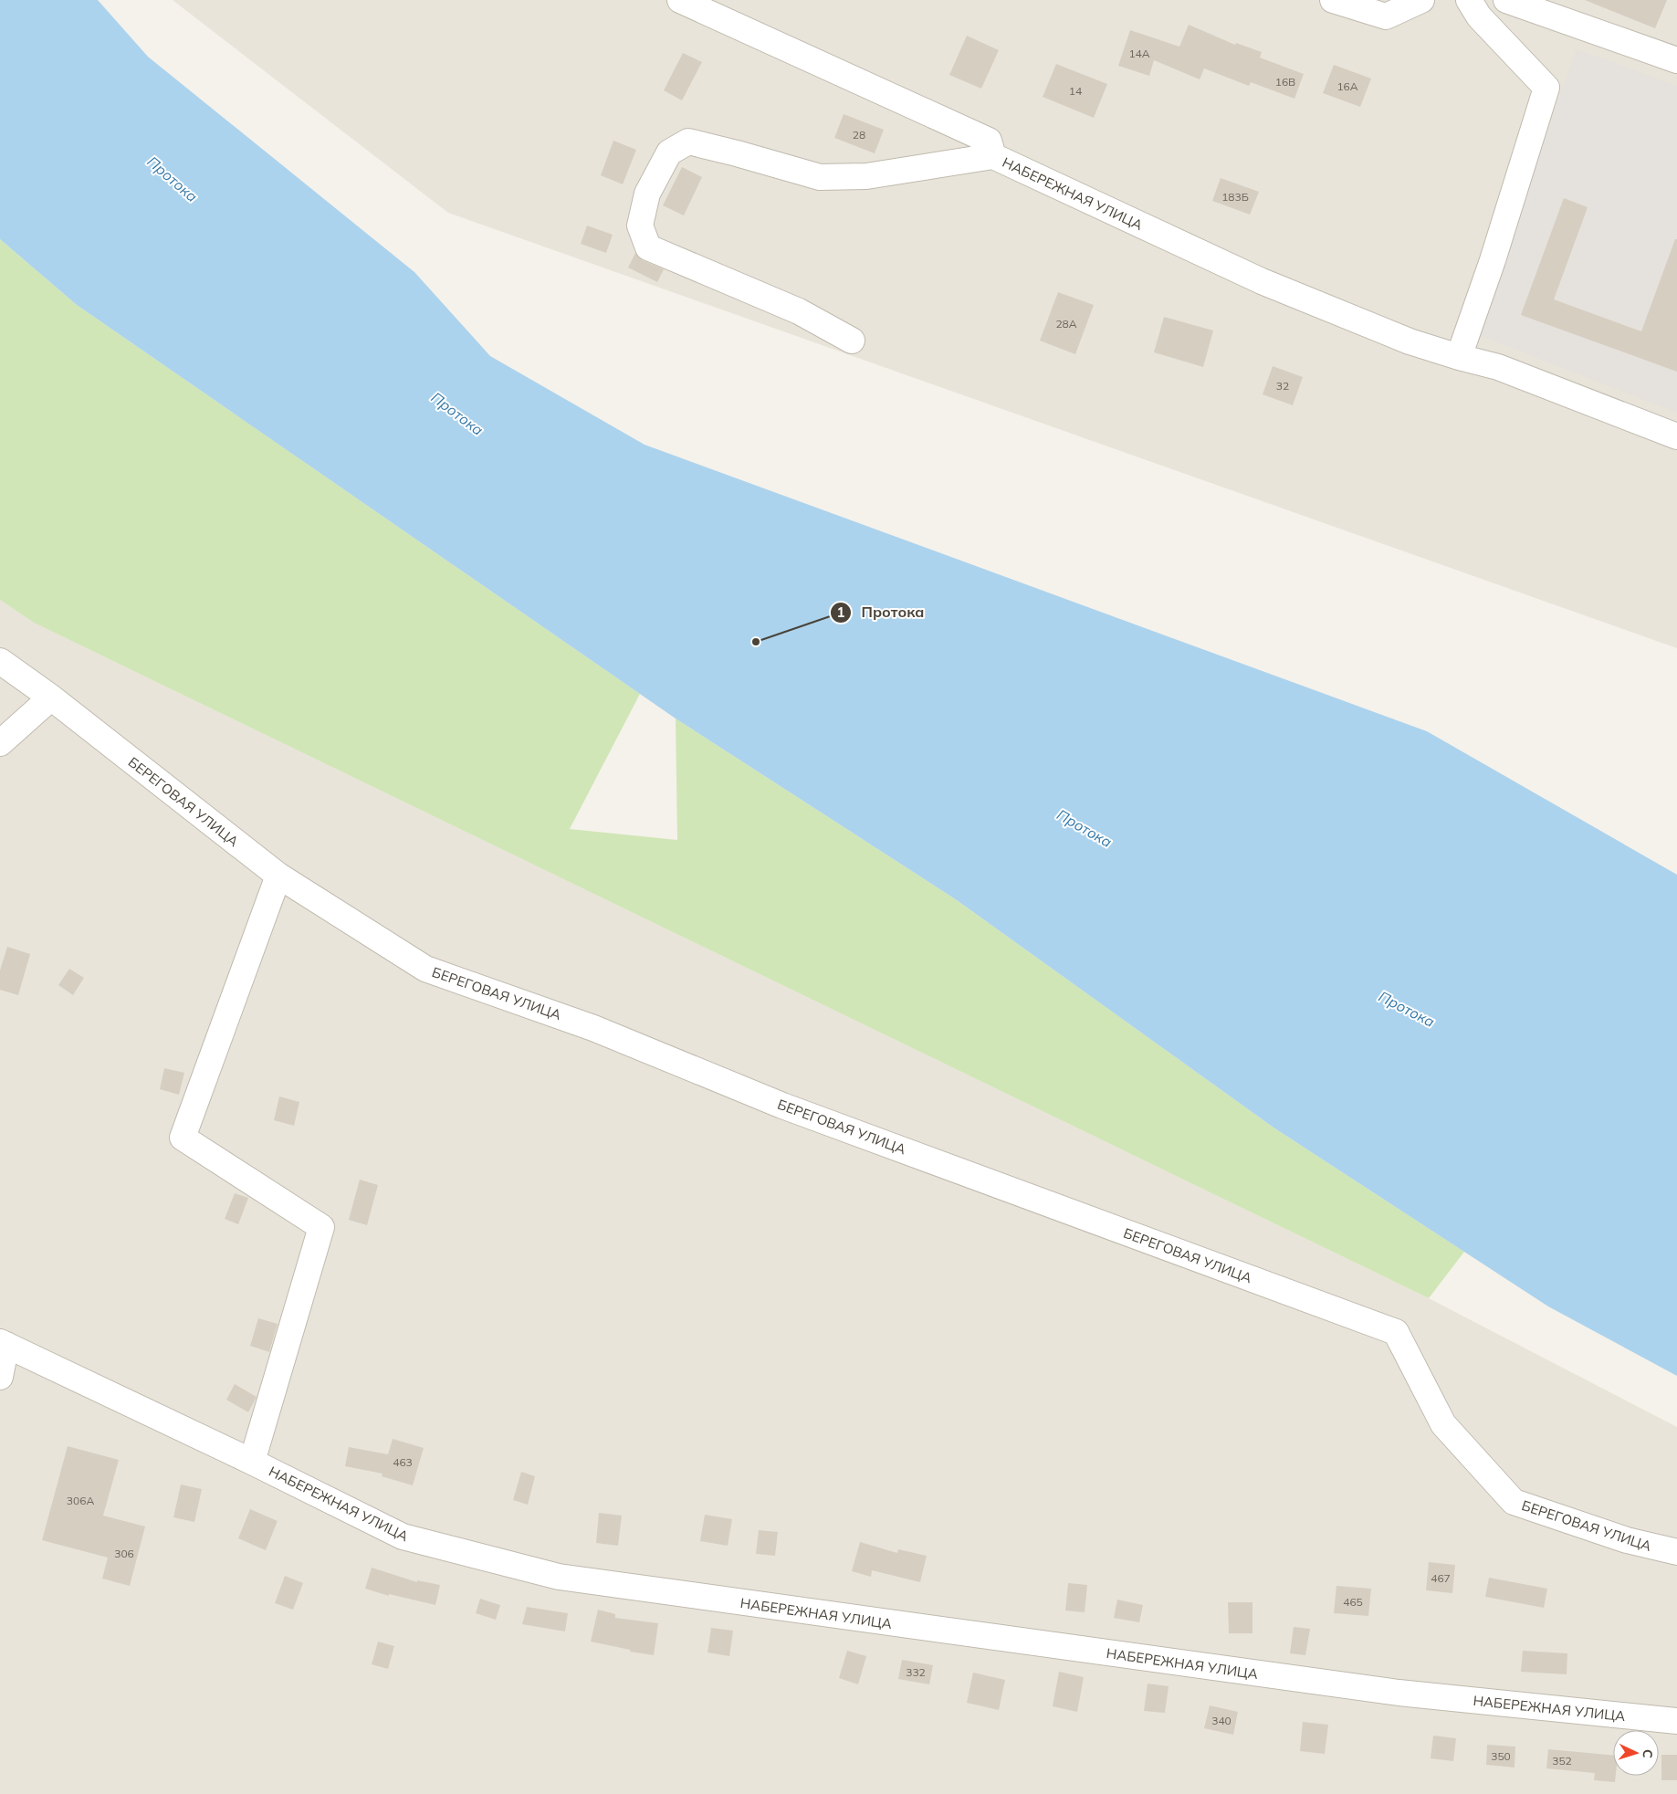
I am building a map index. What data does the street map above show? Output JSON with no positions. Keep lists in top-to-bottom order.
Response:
{
  "streets": {
    "street": ["НАБЕРЕЖНАЯ УЛИЦА", "БЕРЕГОВАЯ УЛИЦА"]
  },
  "water": ["Протока"],
  "places": ["Протока"],
  "house_numbers": [
    "14А",
    "16В",
    "16А",
    "14",
    "28",
    "183Б",
    "28А",
    "32",
    "463",
    "306А",
    "306",
    "467",
    "465",
    "332",
    "340",
    "350",
    "352"
  ],
  "north": "right"
}
